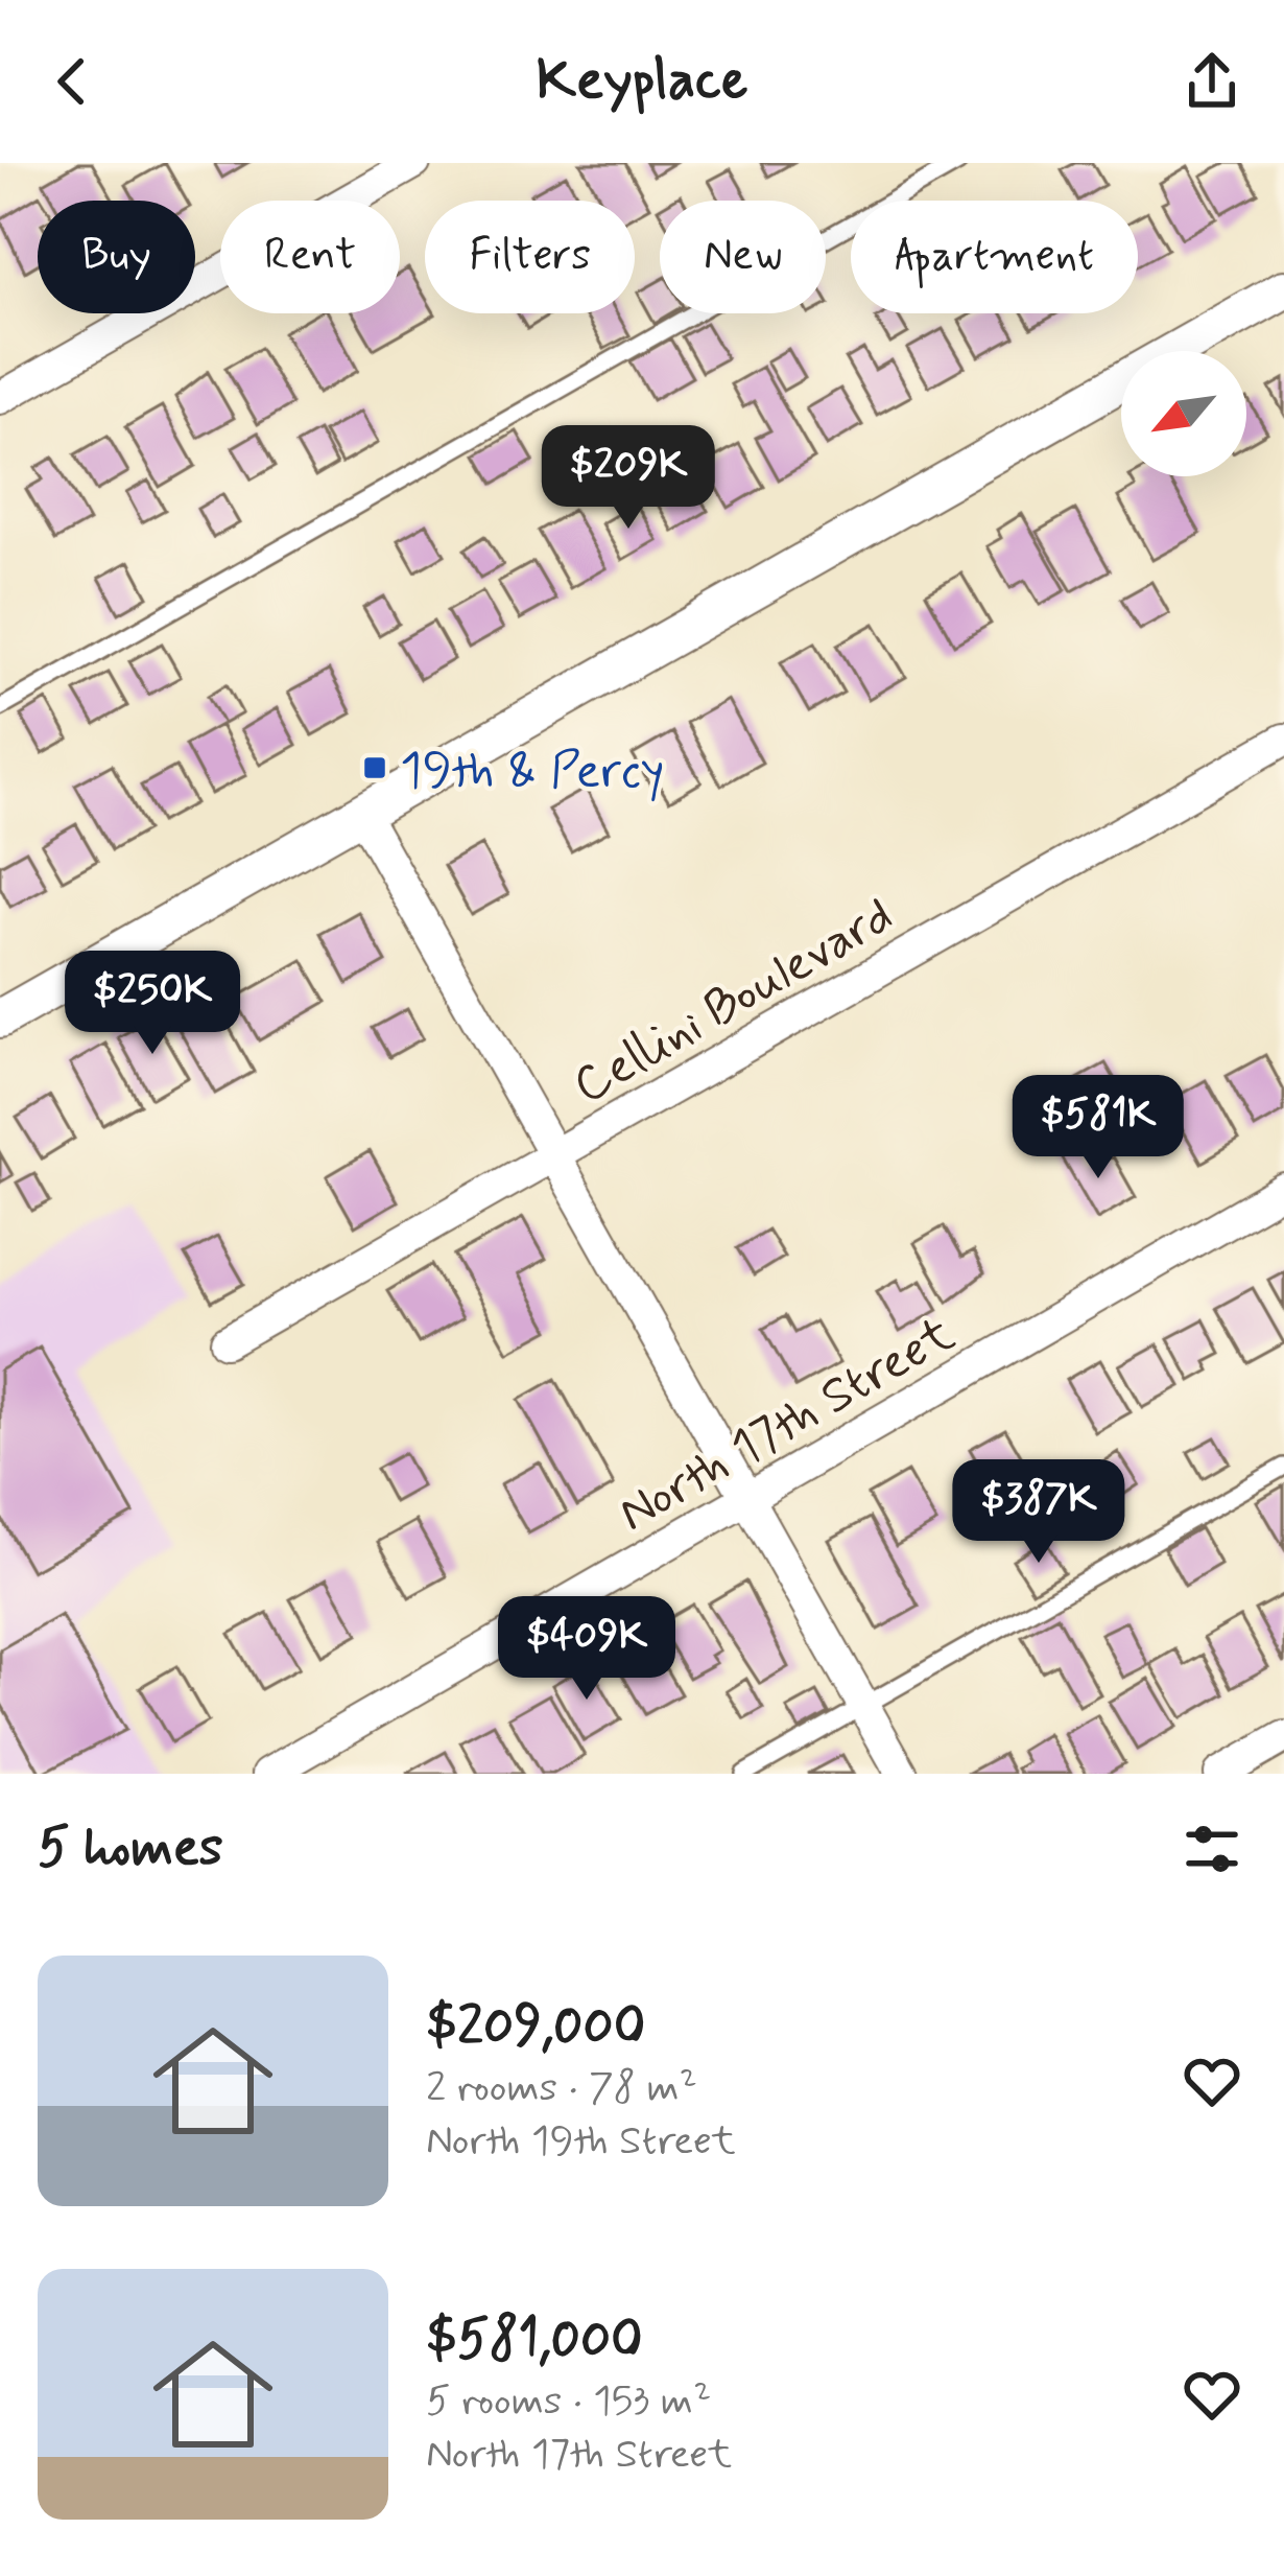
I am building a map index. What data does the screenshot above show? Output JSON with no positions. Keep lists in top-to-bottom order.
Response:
{
  "streets": {
    "street": ["Cellini Boulevard", "North 17th Street"]
  },
  "places": {
    "transit": ["19th & Percy"]
  },
  "north": "bottom left",
  "page": {
    "header": "Keyplace",
    "chip": [
      "Buy",
      "Rent",
      "Filters",
      "New",
      "Apartment"
    ],
    "price": [
      "$209K",
      "$250K",
      "$581K",
      "$387K",
      "$409K"
    ],
    "heading": "5 homes",
    "list": [
      {
        "name": "$209,000",
        "note": "2 rooms · 78 m² · North 19th Street"
      },
      {
        "name": "$581,000",
        "note": "5 rooms · 153 m² · North 17th Street"
      }
    ]
  }
}
